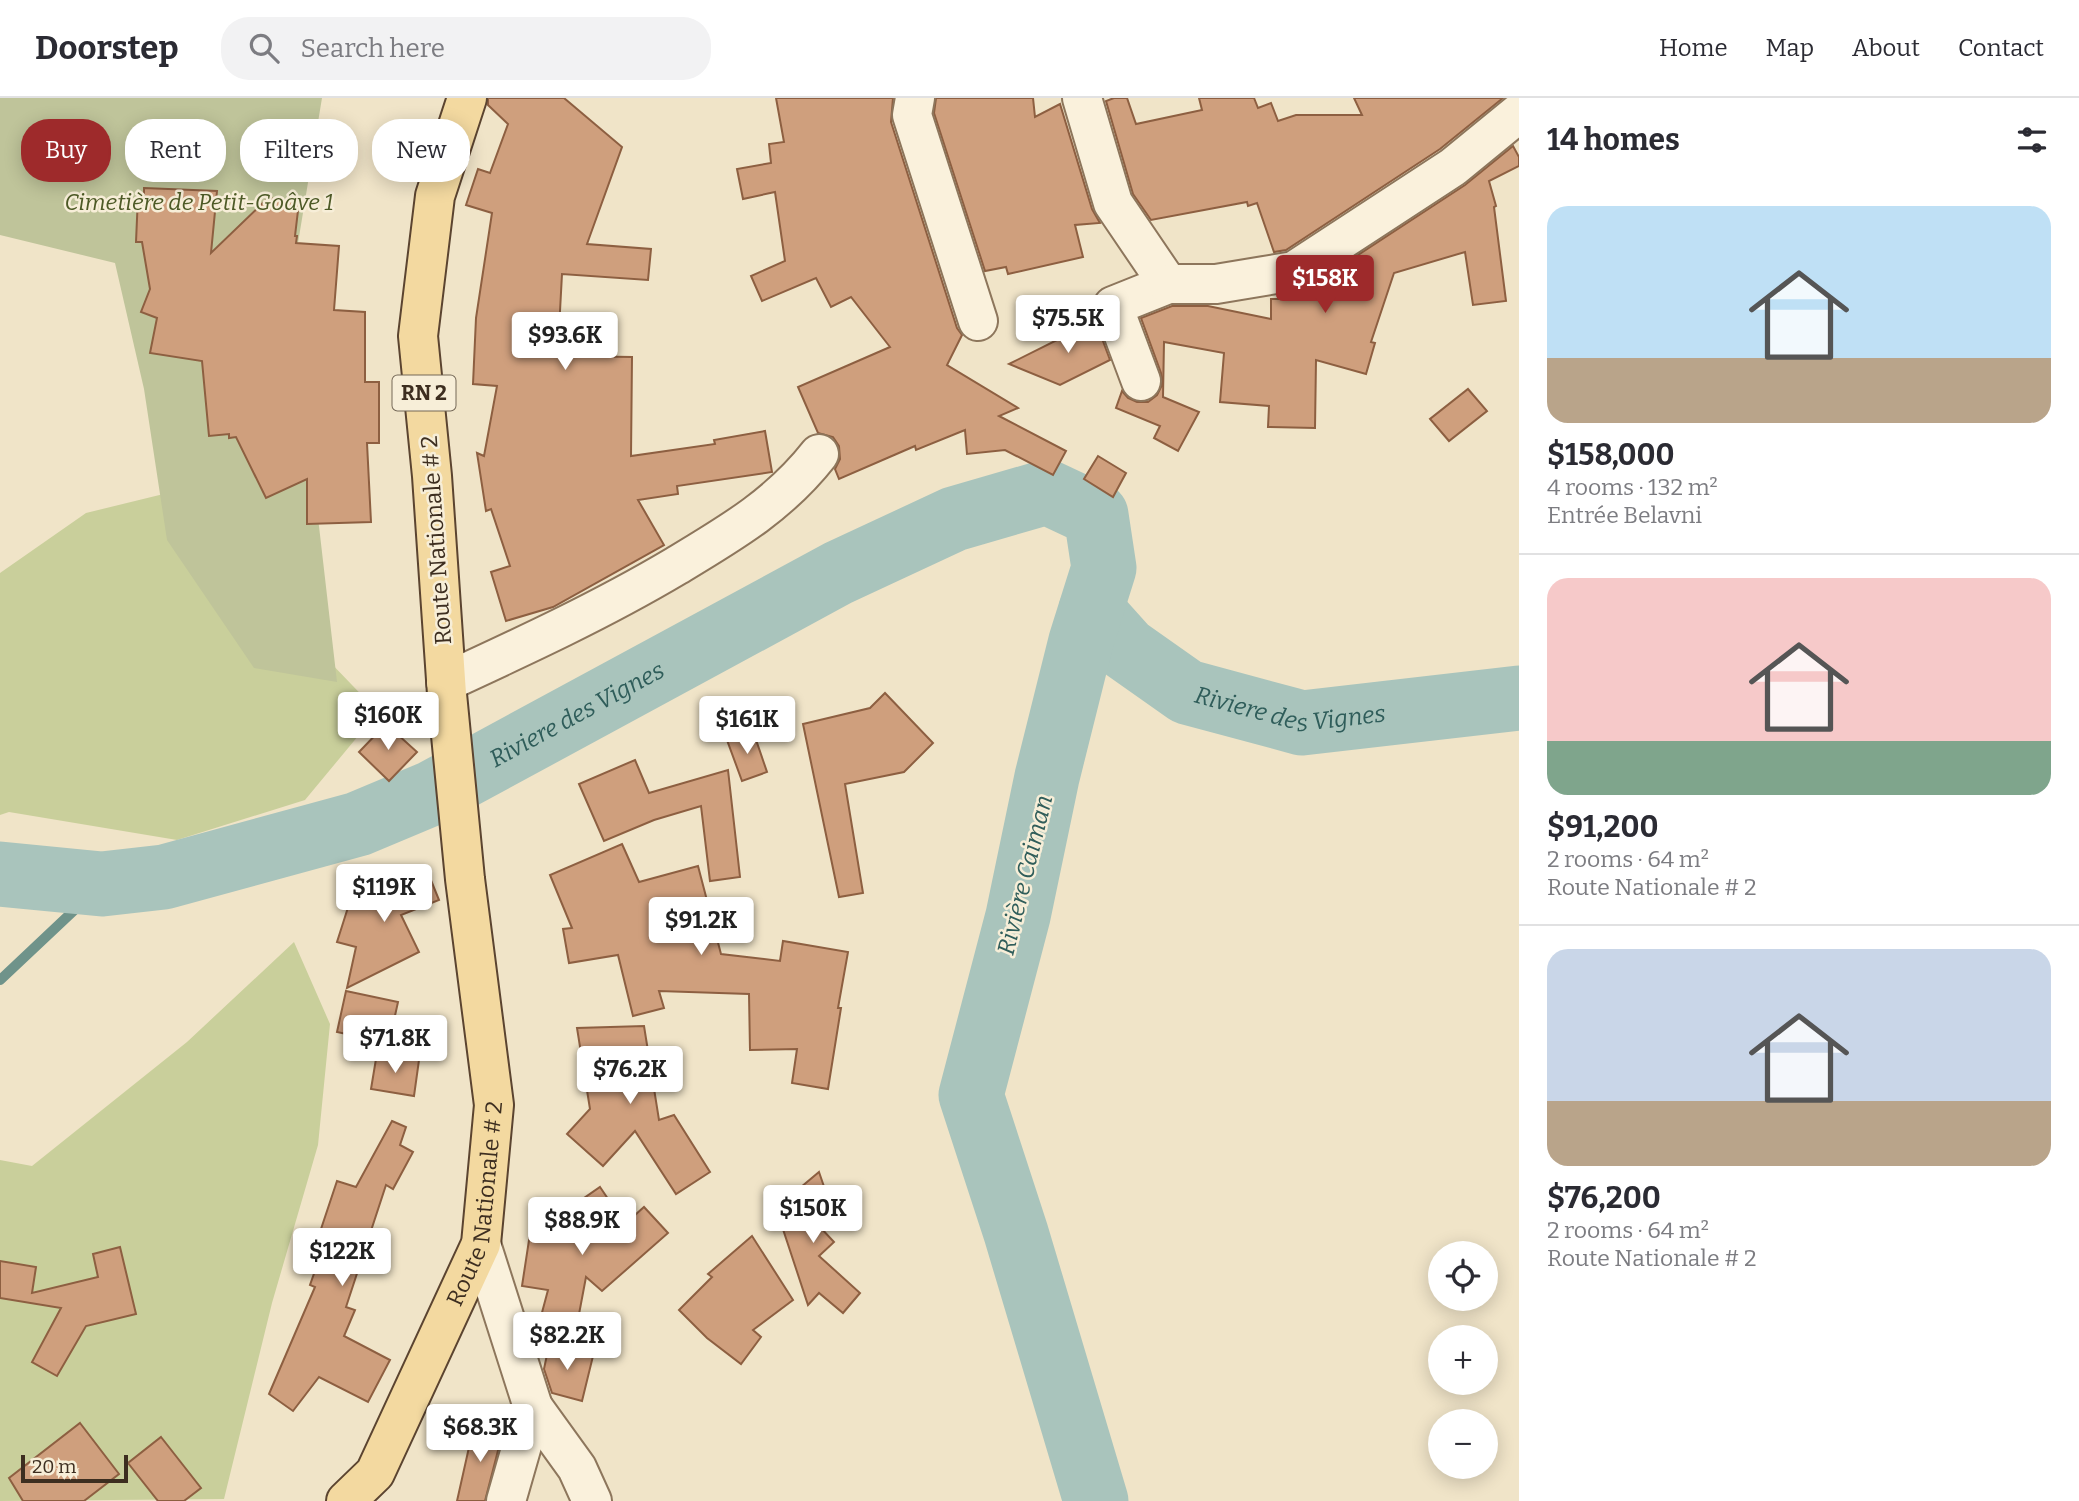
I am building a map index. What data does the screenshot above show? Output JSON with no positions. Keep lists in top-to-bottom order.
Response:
{
  "streets": {
    "main road": ["RN 2", "Route Nationale # 2"]
  },
  "water": ["Riviere des Vignes", "Rivière Caiman"],
  "parks": ["Cimetière de Petit-Goâve 1"],
  "scale_bar": "20 m",
  "page": {
    "header": "Doorstep",
    "search": "Search here",
    "nav": [
      "Home",
      "Map",
      "About",
      "Contact"
    ],
    "heading": "14 homes",
    "chip": [
      "Buy",
      "Rent",
      "Filters",
      "New"
    ],
    "list": [
      {
        "name": "$158,000",
        "note": "4 rooms · 132 m² · Entrée Belavni"
      },
      {
        "name": "$91,200",
        "note": "2 rooms · 64 m² · Route Nationale # 2"
      },
      {
        "name": "$76,200",
        "note": "2 rooms · 64 m² · Route Nationale # 2"
      }
    ],
    "price": [
      "$158K",
      "$75.5K",
      "$93.6K",
      "$160K",
      "$161K",
      "$119K",
      "$91.2K",
      "$71.8K",
      "$76.2K",
      "$150K",
      "$88.9K",
      "$122K",
      "$82.2K",
      "$68.3K"
    ],
    "map_buttons": ["+", "−"],
    "scale": "20 m"
  }
}
